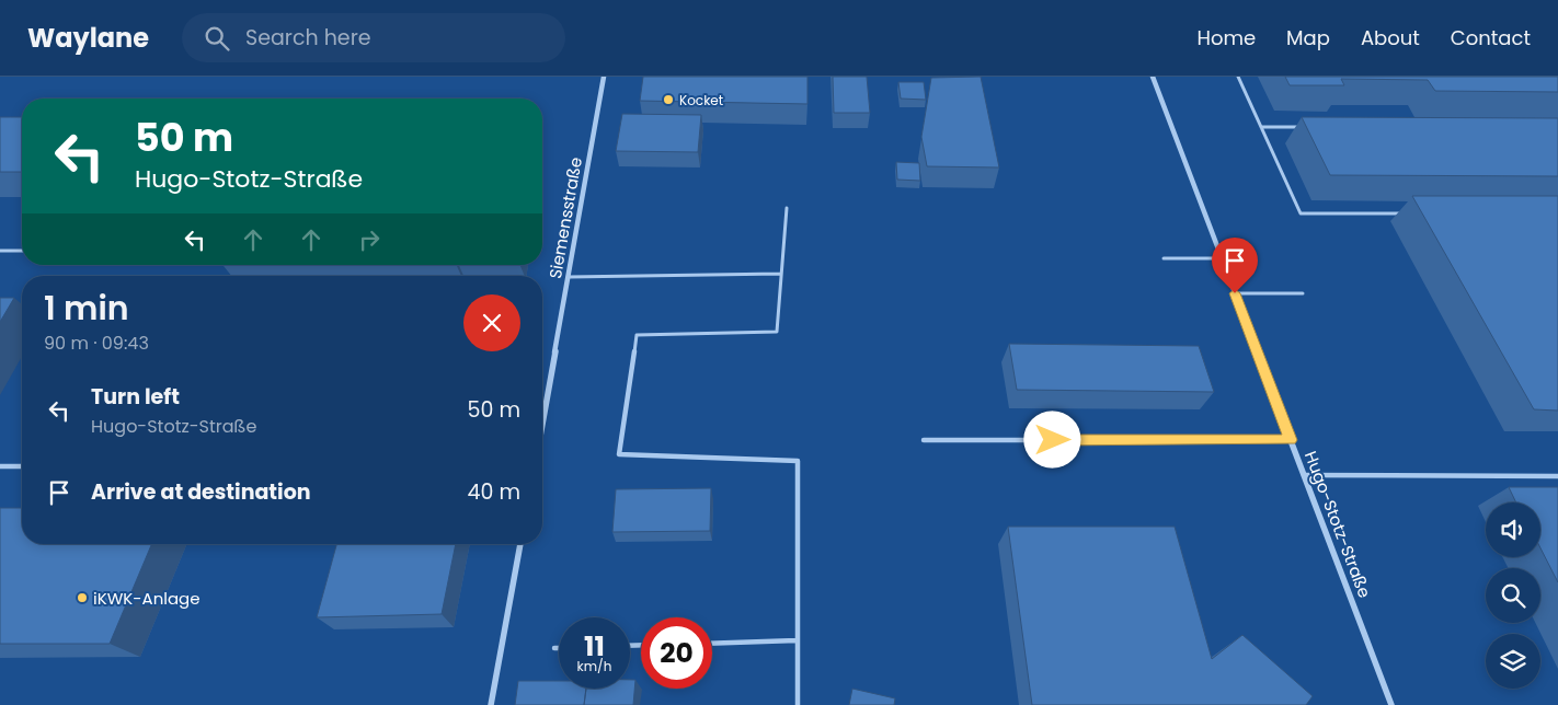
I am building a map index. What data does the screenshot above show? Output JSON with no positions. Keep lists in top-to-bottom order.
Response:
{
  "streets": {
    "street": ["Siemensstraße", "Hugo-Stotz-Straße"]
  },
  "places": ["Kocket", "iKWK-Anlage"],
  "page": {
    "header": "Waylane",
    "search": "Search here",
    "nav": [
      "Home",
      "Map",
      "About",
      "Contact"
    ],
    "turn": ["50 m", "Hugo-Stotz-Straße"],
    "heading": ["1 min", "90 m · 09:43"],
    "list": [
      {
        "name": "Turn left",
        "note": "Hugo-Stotz-Straße",
        "value": "50 m"
      },
      {
        "name": "Arrive at destination",
        "value": "40 m"
      }
    ],
    "speed": "11 km/h",
    "limit": "20"
  }
}
